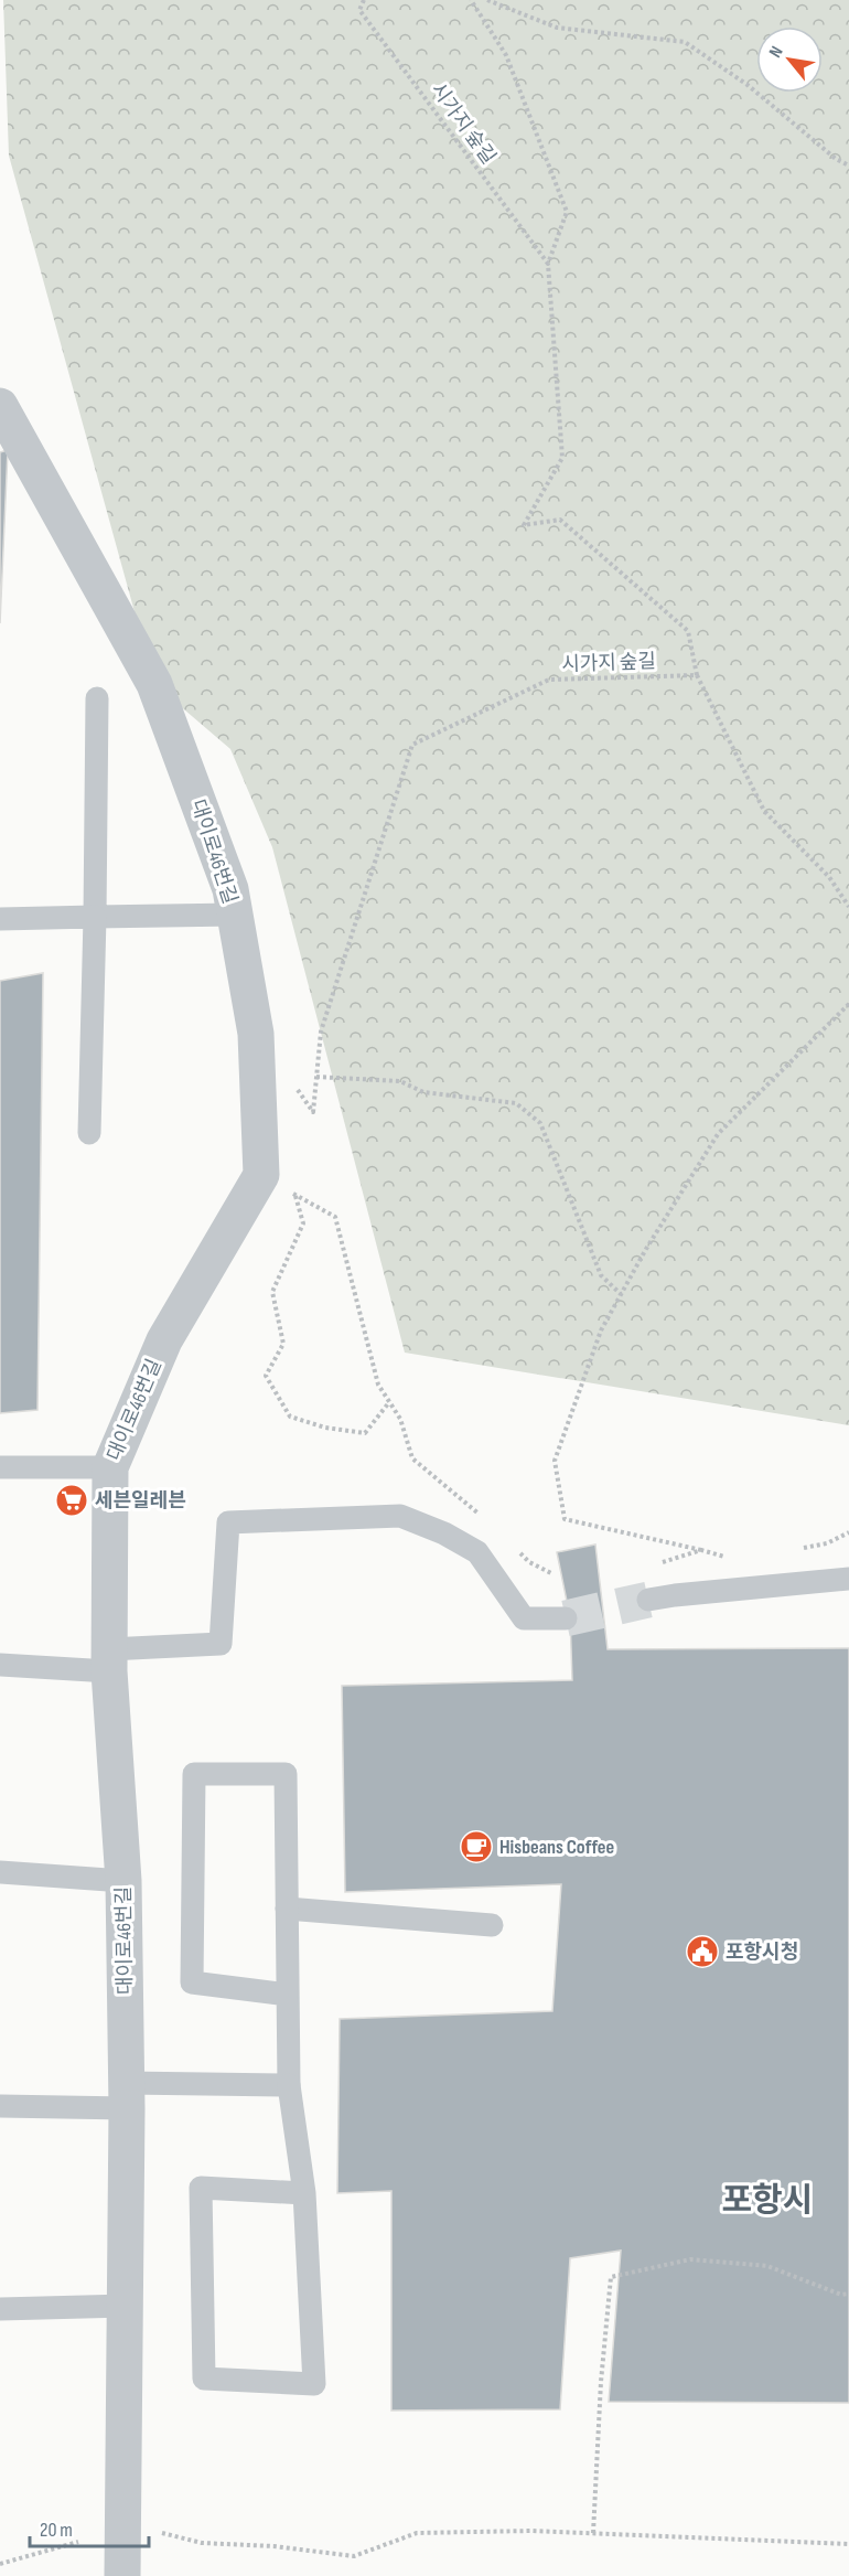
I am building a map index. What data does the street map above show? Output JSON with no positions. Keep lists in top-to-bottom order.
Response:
{
  "streets": {
    "street": ["대이로46번길"],
    "path": ["시가지 숲길"]
  },
  "districts": ["포항시"],
  "places": {
    "supermarket": ["세븐일레븐"],
    "cafe": ["Hisbeans Coffee"],
    "public building": ["포항시청"]
  },
  "scale_bar": "20 m",
  "north": "top left"
}
